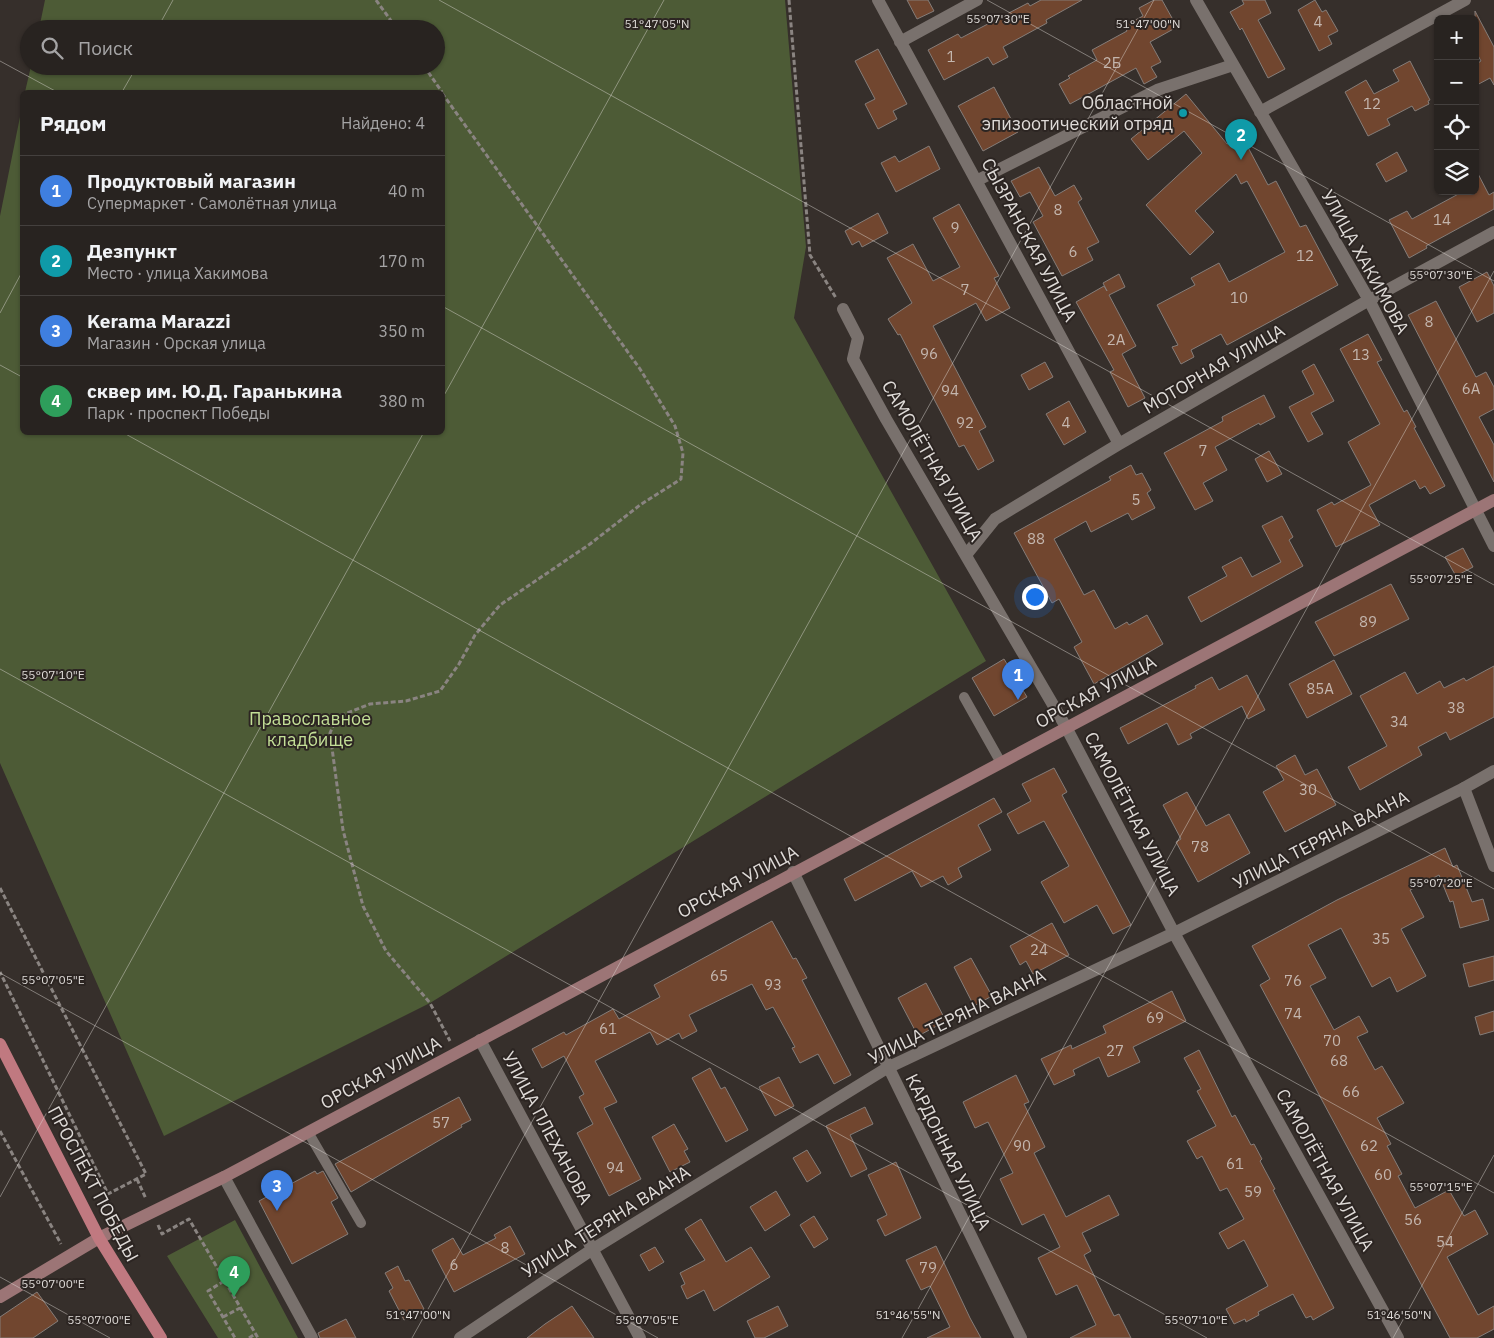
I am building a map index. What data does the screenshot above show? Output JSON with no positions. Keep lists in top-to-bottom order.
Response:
{
  "streets": {
    "main road": ["ОРСКАЯ УЛИЦА", "ПРОСПЕКТ ПОБЕДЫ"],
    "street": [
      "СЫЗРАНСКАЯ УЛИЦА",
      "УЛИЦА ХАКИМОВА",
      "МОТОРНАЯ УЛИЦА",
      "САМОЛЁТНАЯ УЛИЦА",
      "УЛИЦА ТЕРЯНА ВААНА",
      "УЛИЦА ПЛЕХАНОВА",
      "КАРДОННАЯ УЛИЦА"
    ]
  },
  "crossings": [
    ["СЫЗРАНСКАЯ УЛИЦА", "МОТОРНАЯ УЛИЦА"],
    ["УЛИЦА ХАКИМОВА", "МОТОРНАЯ УЛИЦА"],
    ["УЛИЦА ХАКИМОВА", "ОРСКАЯ УЛИЦА"],
    ["МОТОРНАЯ УЛИЦА", "САМОЛЁТНАЯ УЛИЦА"],
    ["САМОЛЁТНАЯ УЛИЦА", "ОРСКАЯ УЛИЦА"],
    ["САМОЛЁТНАЯ УЛИЦА", "УЛИЦА ТЕРЯНА ВААНА"],
    ["ОРСКАЯ УЛИЦА", "УЛИЦА ПЛЕХАНОВА"],
    ["ОРСКАЯ УЛИЦА", "КАРДОННАЯ УЛИЦА"],
    ["ОРСКАЯ УЛИЦА", "ПРОСПЕКТ ПОБЕДЫ"],
    ["УЛИЦА ТЕРЯНА ВААНА", "УЛИЦА ПЛЕХАНОВА"],
    ["УЛИЦА ТЕРЯНА ВААНА", "КАРДОННАЯ УЛИЦА"]
  ],
  "parks": ["Православное кладбище"],
  "places": ["Областной эпизоотический отряд"],
  "house_numbers": [
    "4",
    "1",
    "2Б",
    "12",
    "8",
    "14",
    "9",
    "6",
    "12",
    "7",
    "10",
    "8",
    "2А",
    "96",
    "13",
    "6А",
    "94",
    "92",
    "4",
    "7",
    "5",
    "88",
    "89",
    "85А",
    "38",
    "34",
    "30",
    "78",
    "35",
    "24",
    "65",
    "76",
    "93",
    "74",
    "69",
    "61",
    "70",
    "27",
    "68",
    "66",
    "57",
    "90",
    "62",
    "61",
    "94",
    "60",
    "59",
    "56",
    "54",
    "8",
    "6",
    "79"
  ],
  "page": {
    "map_buttons": ["+", "−"],
    "search": "Поиск",
    "heading": ["Рядом", "Найдено: 4"],
    "pins": [
      "2",
      "1",
      "3",
      "4"
    ],
    "list": [
      {
        "mark": "1",
        "name": "Продуктовый магазин",
        "note": "Супермаркет · Самолётная улица",
        "value": "40 m"
      },
      {
        "mark": "2",
        "name": "Дезпункт",
        "note": "Место · улица Хакимова",
        "value": "170 m"
      },
      {
        "mark": "3",
        "name": "Kerama Marazzi",
        "note": "Магазин · Орская улица",
        "value": "350 m"
      },
      {
        "mark": "4",
        "name": "сквер им. Ю.Д. Гаранькина",
        "note": "Парк · проспект Победы",
        "value": "380 m"
      }
    ]
  },
  "coordinates": [
    "55°07'30\"E",
    "51°47'05\"N",
    "51°47'00\"N",
    "55°07'25\"E",
    "55°07'10\"E",
    "55°07'20\"E",
    "55°07'05\"E",
    "55°07'15\"E",
    "55°07'00\"E",
    "51°46'55\"N",
    "51°46'50\"N"
  ]
}
